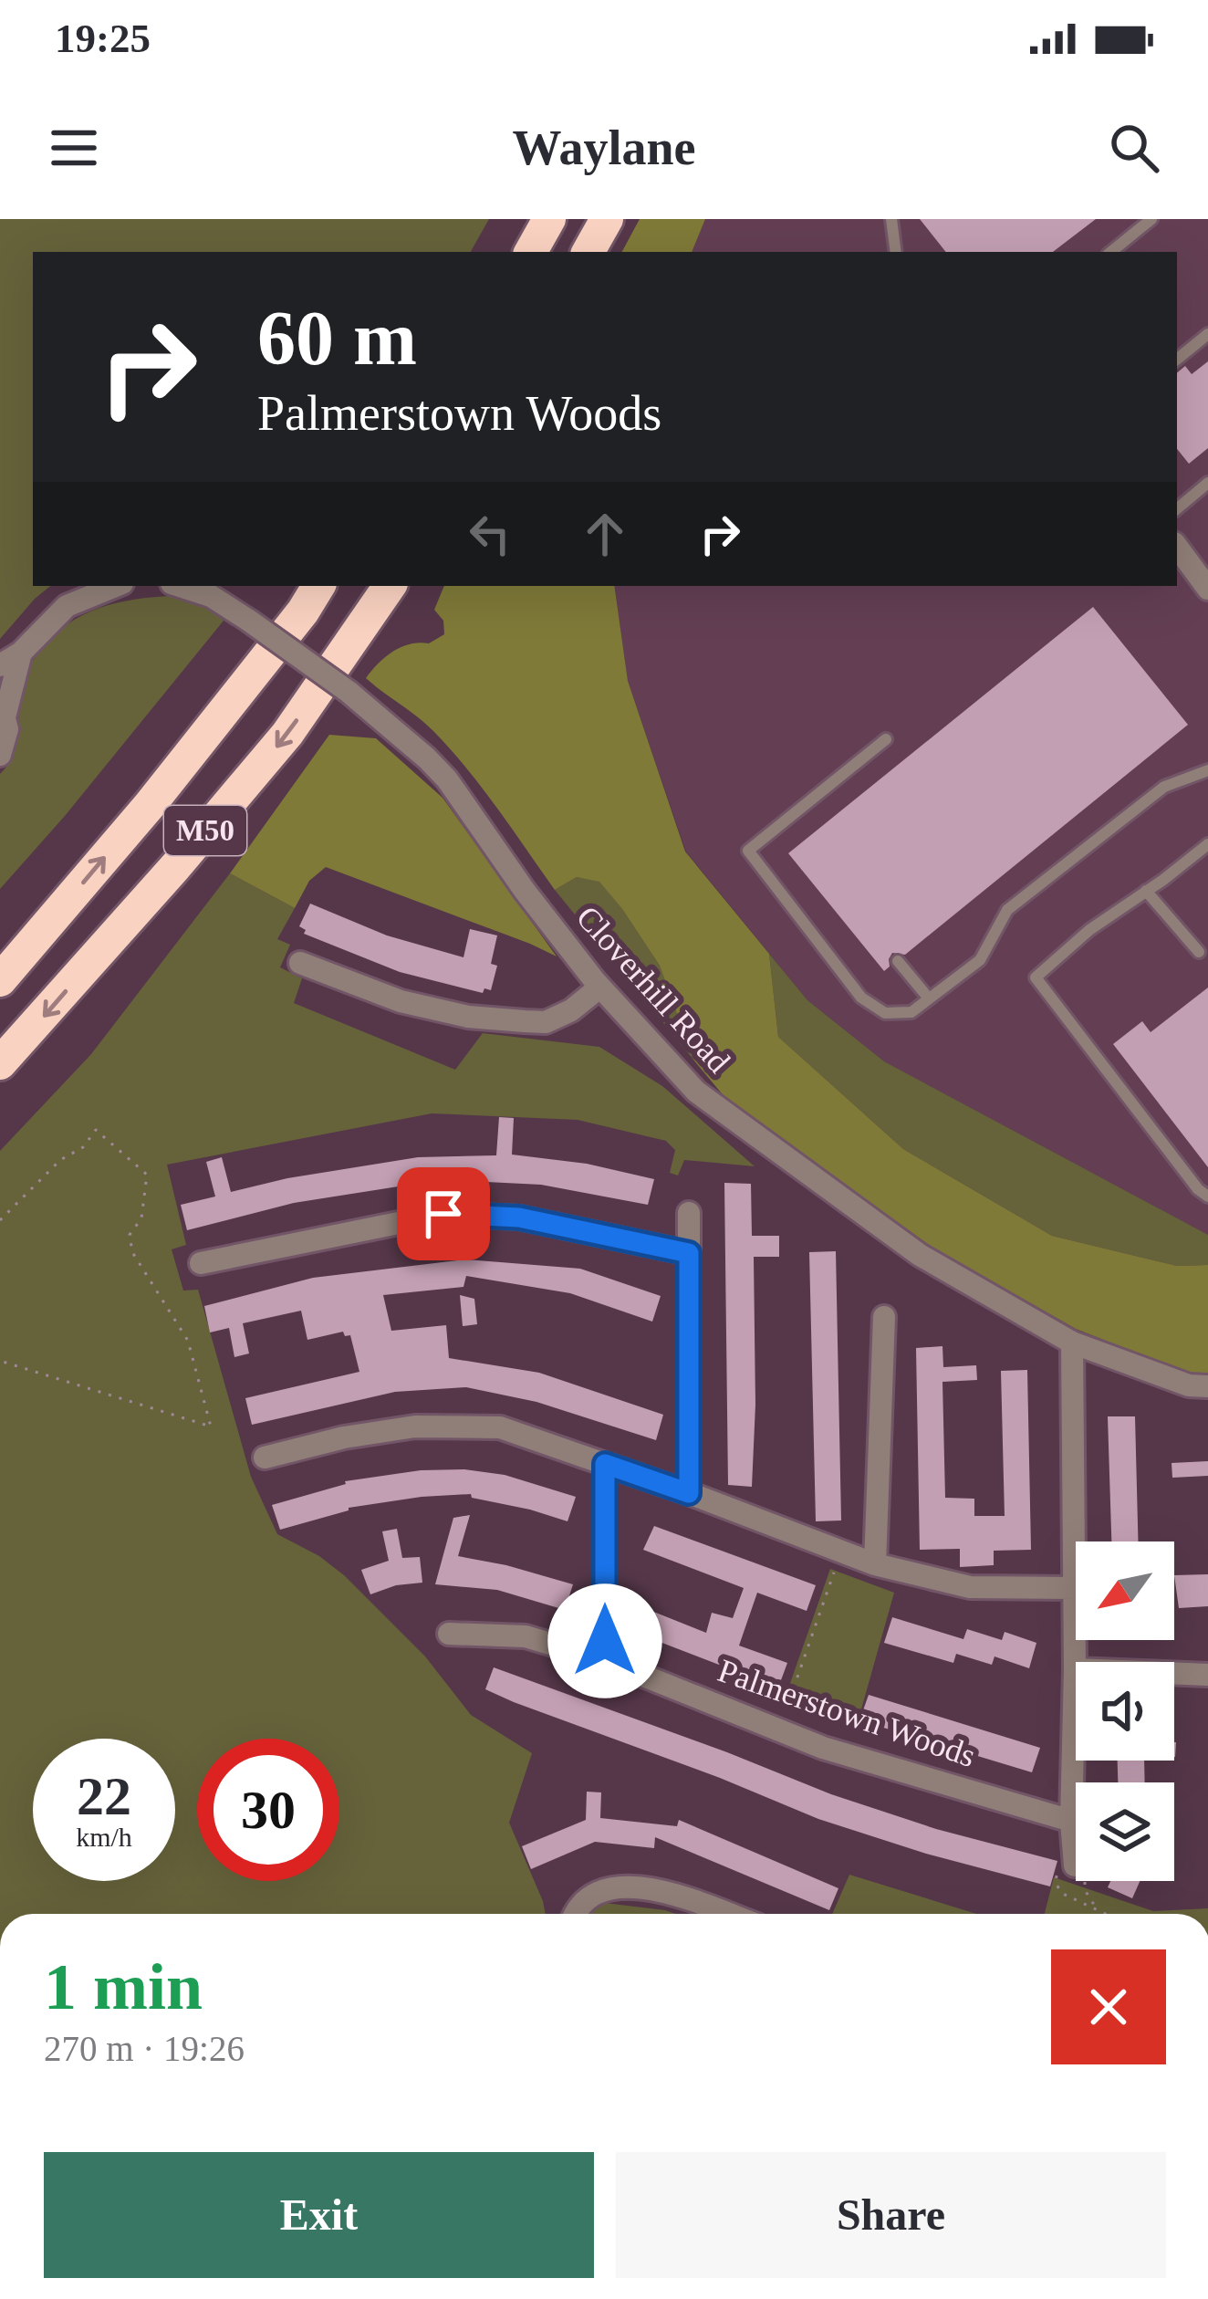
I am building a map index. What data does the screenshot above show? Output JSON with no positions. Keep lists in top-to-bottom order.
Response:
{
  "streets": {
    "highway": ["M50"],
    "street": ["Cloverhill Road", "Palmerstown Woods"]
  },
  "north": "bottom left",
  "page": {
    "status": "19:25",
    "header": "Waylane",
    "turn": ["60 m", "Palmerstown Woods"],
    "speed": "22 km/h",
    "limit": "30",
    "heading": ["1 min", "270 m · 19:26"],
    "buttons": ["Exit", "Share"]
  }
}
